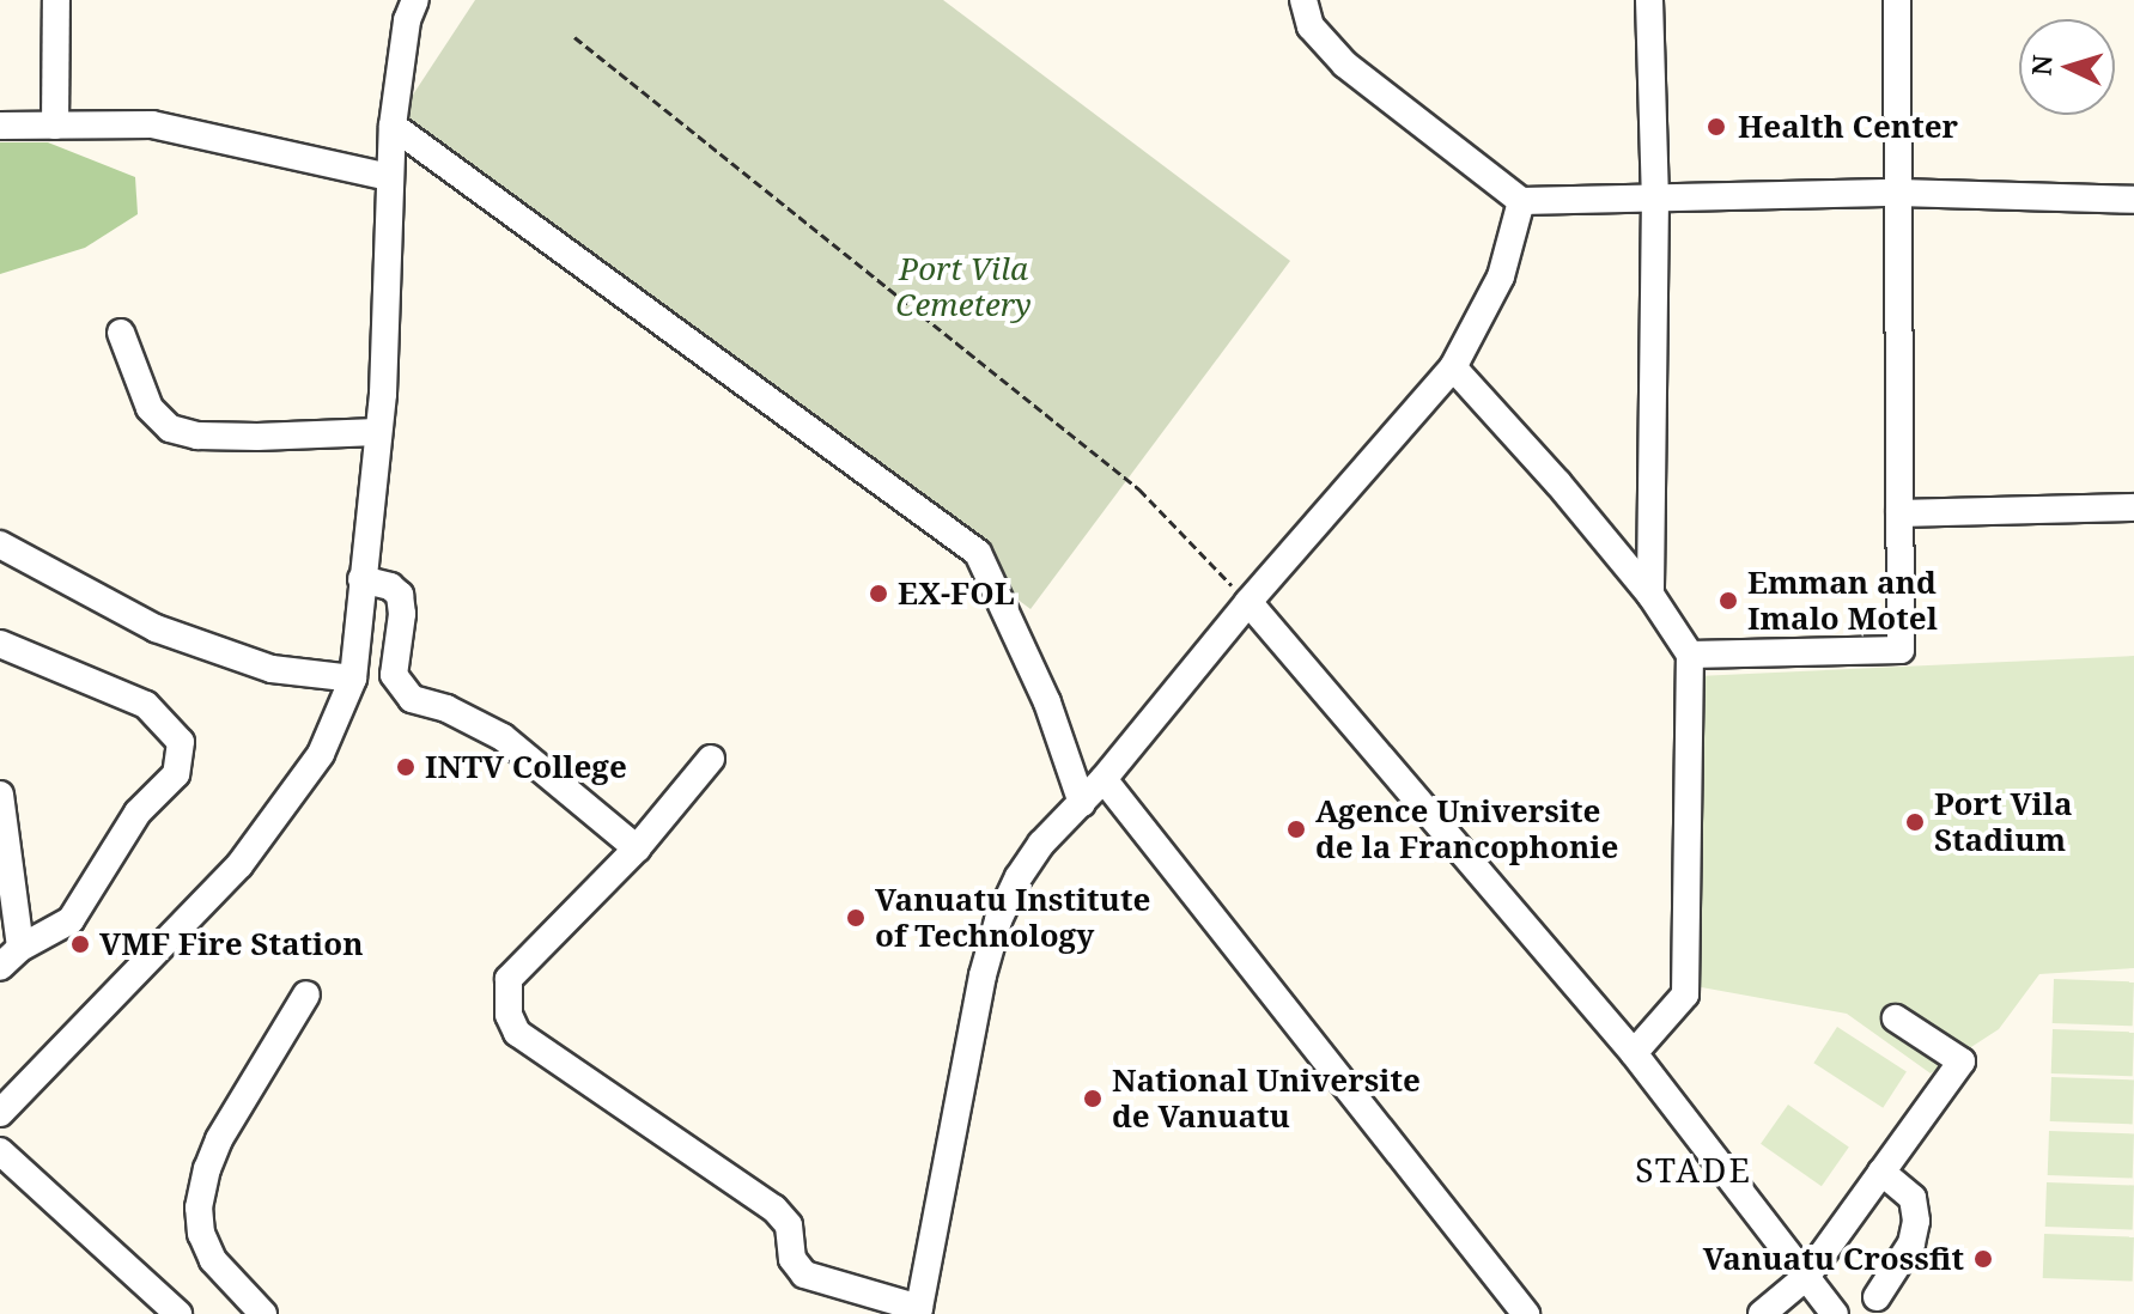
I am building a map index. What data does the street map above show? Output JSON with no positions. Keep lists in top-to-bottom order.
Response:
{
  "districts": ["STADE"],
  "parks": ["Port Vila Cemetery"],
  "places": [
    "Health Center",
    "EX-FOL",
    "Emman and Imalo Motel",
    "INTV College",
    "Port Vila Stadium",
    "Agence Universite de la Francophonie",
    "Vanuatu Institute of Technology",
    "VMF Fire Station",
    "National Universite de Vanuatu",
    "Vanuatu Crossfit"
  ],
  "north": "left"
}
